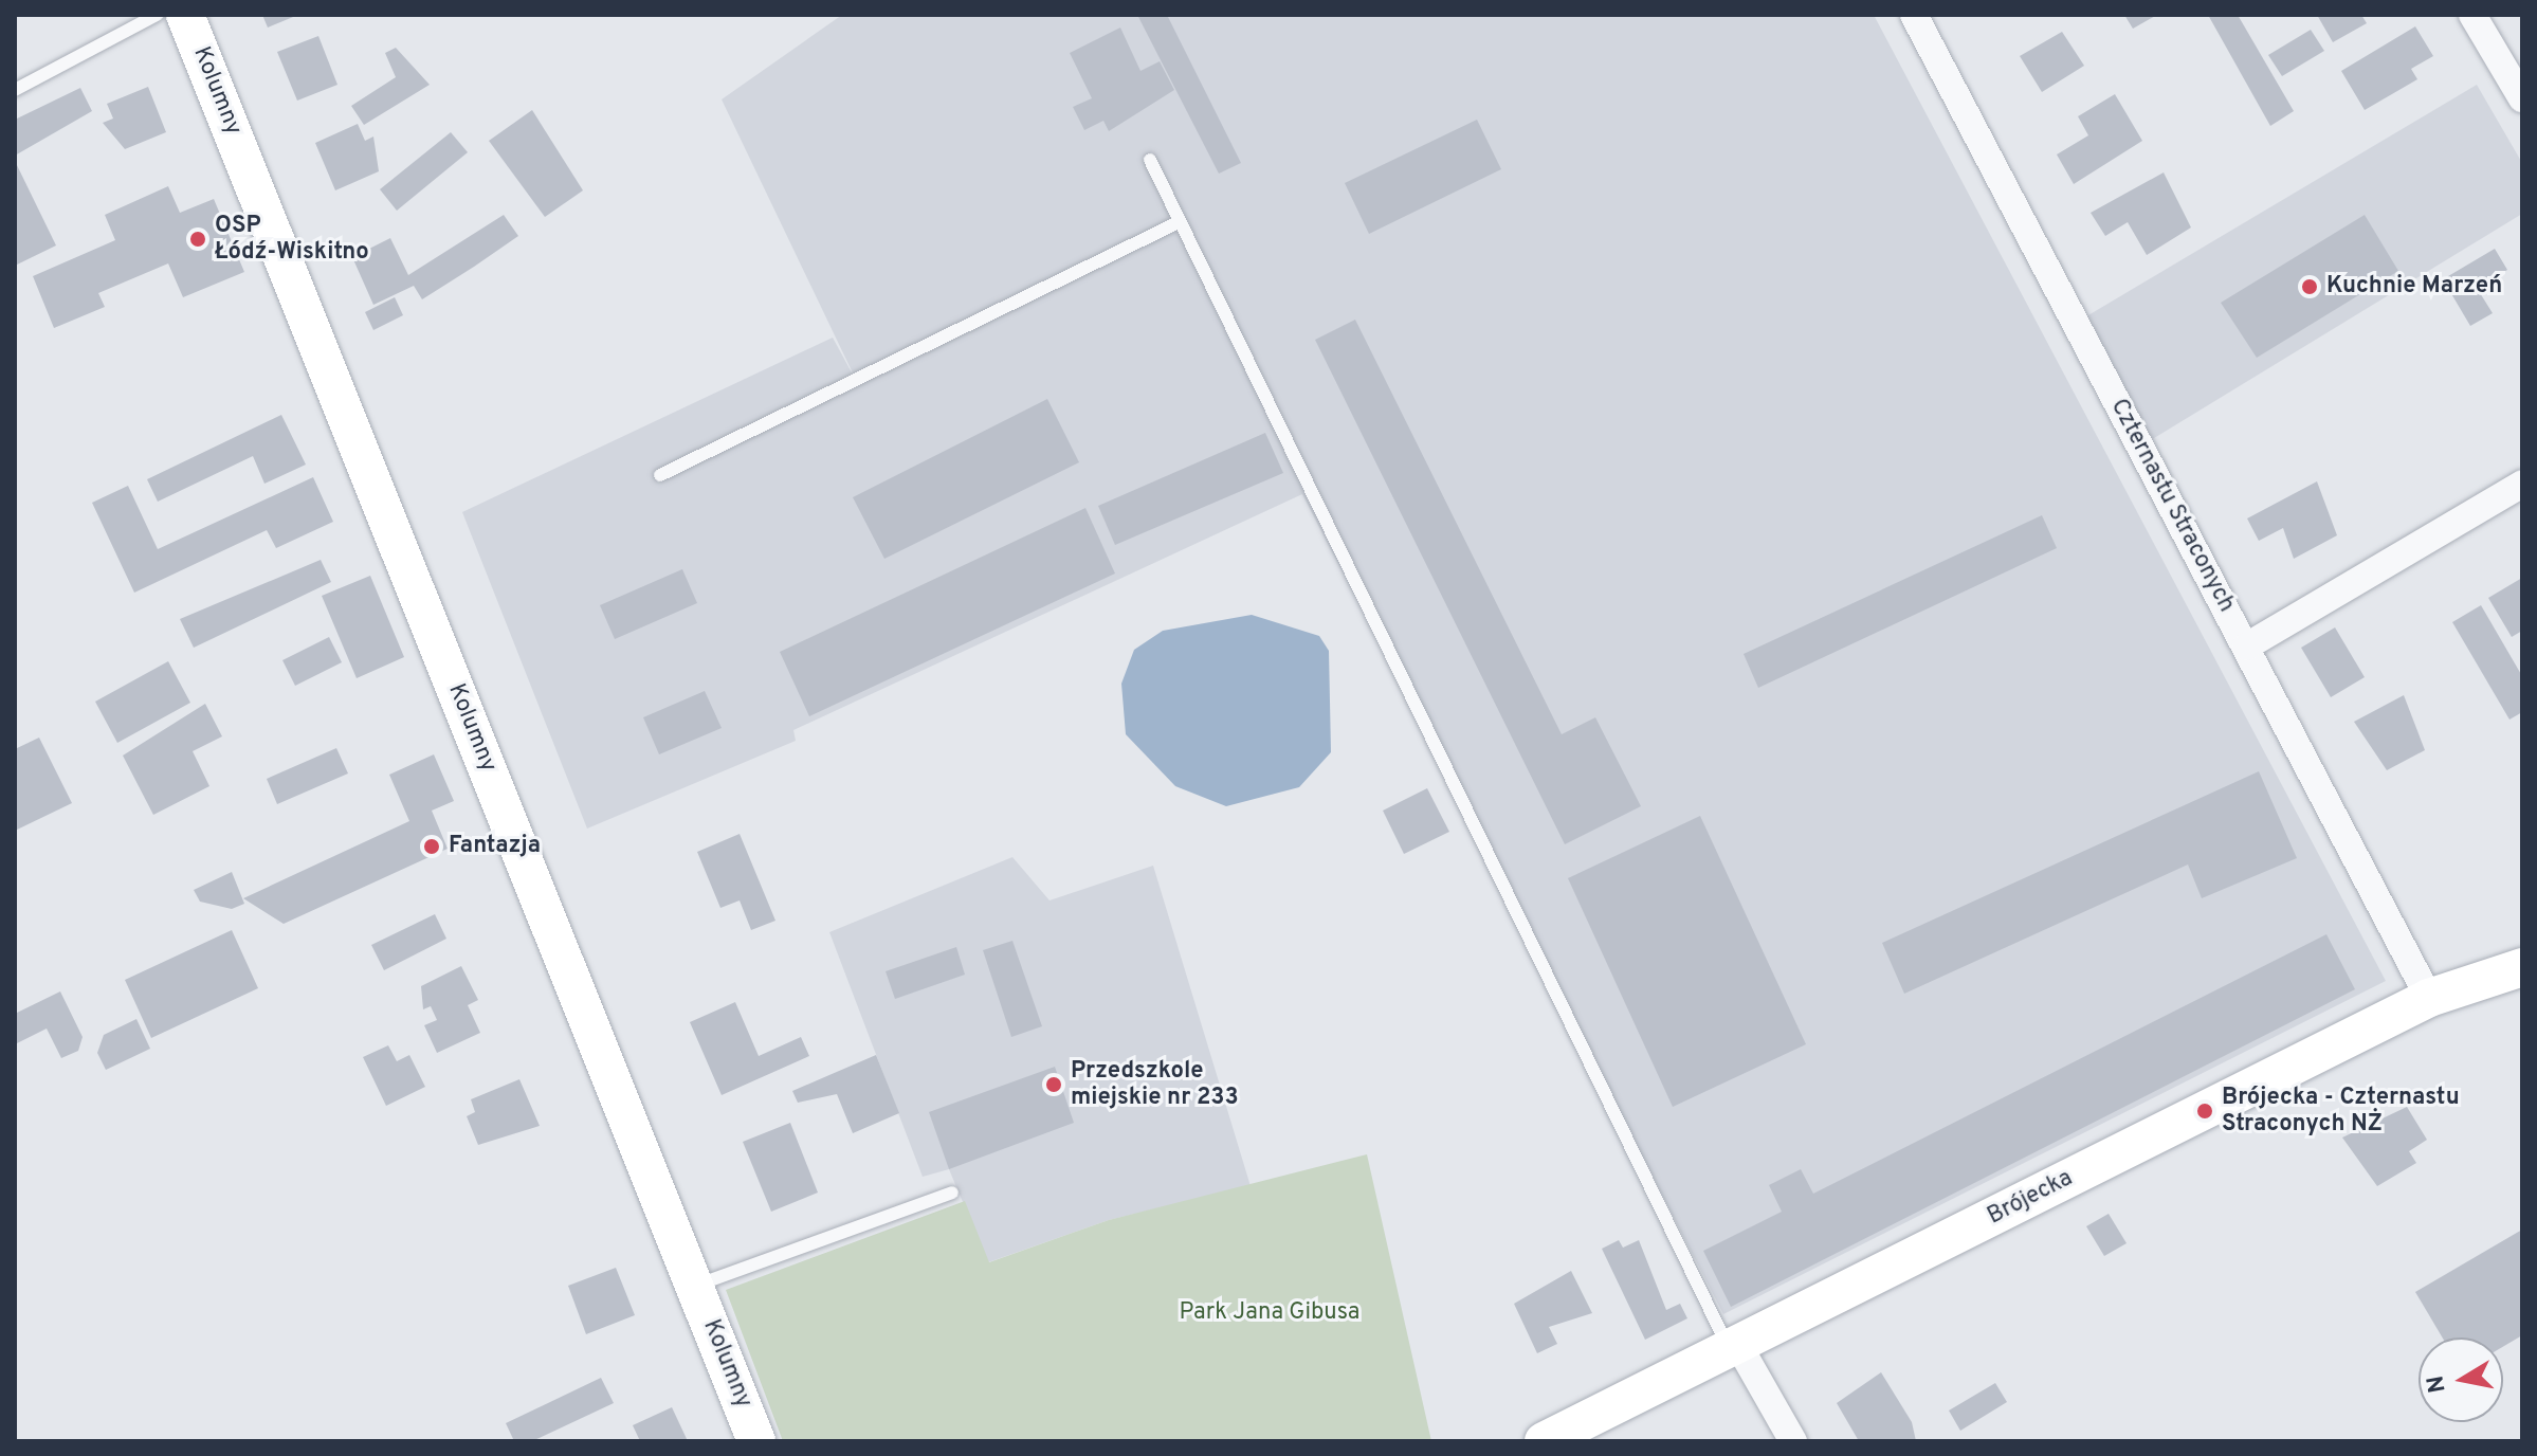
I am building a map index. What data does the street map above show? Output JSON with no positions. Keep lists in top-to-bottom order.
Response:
{
  "streets": {
    "street": ["Kolumny", "Czternastu Straconych", "Brójecka"]
  },
  "crossings": [
    ["Czternastu Straconych", "Brójecka"]
  ],
  "parks": ["Park Jana Gibusa"],
  "places": [
    "OSP Łódź-Wiskitno",
    "Kuchnie Marzeń",
    "Fantazja",
    "Przedszkole miejskie nr 233",
    "Brójecka - Czternastu Straconych NŻ"
  ],
  "north": "left"
}
